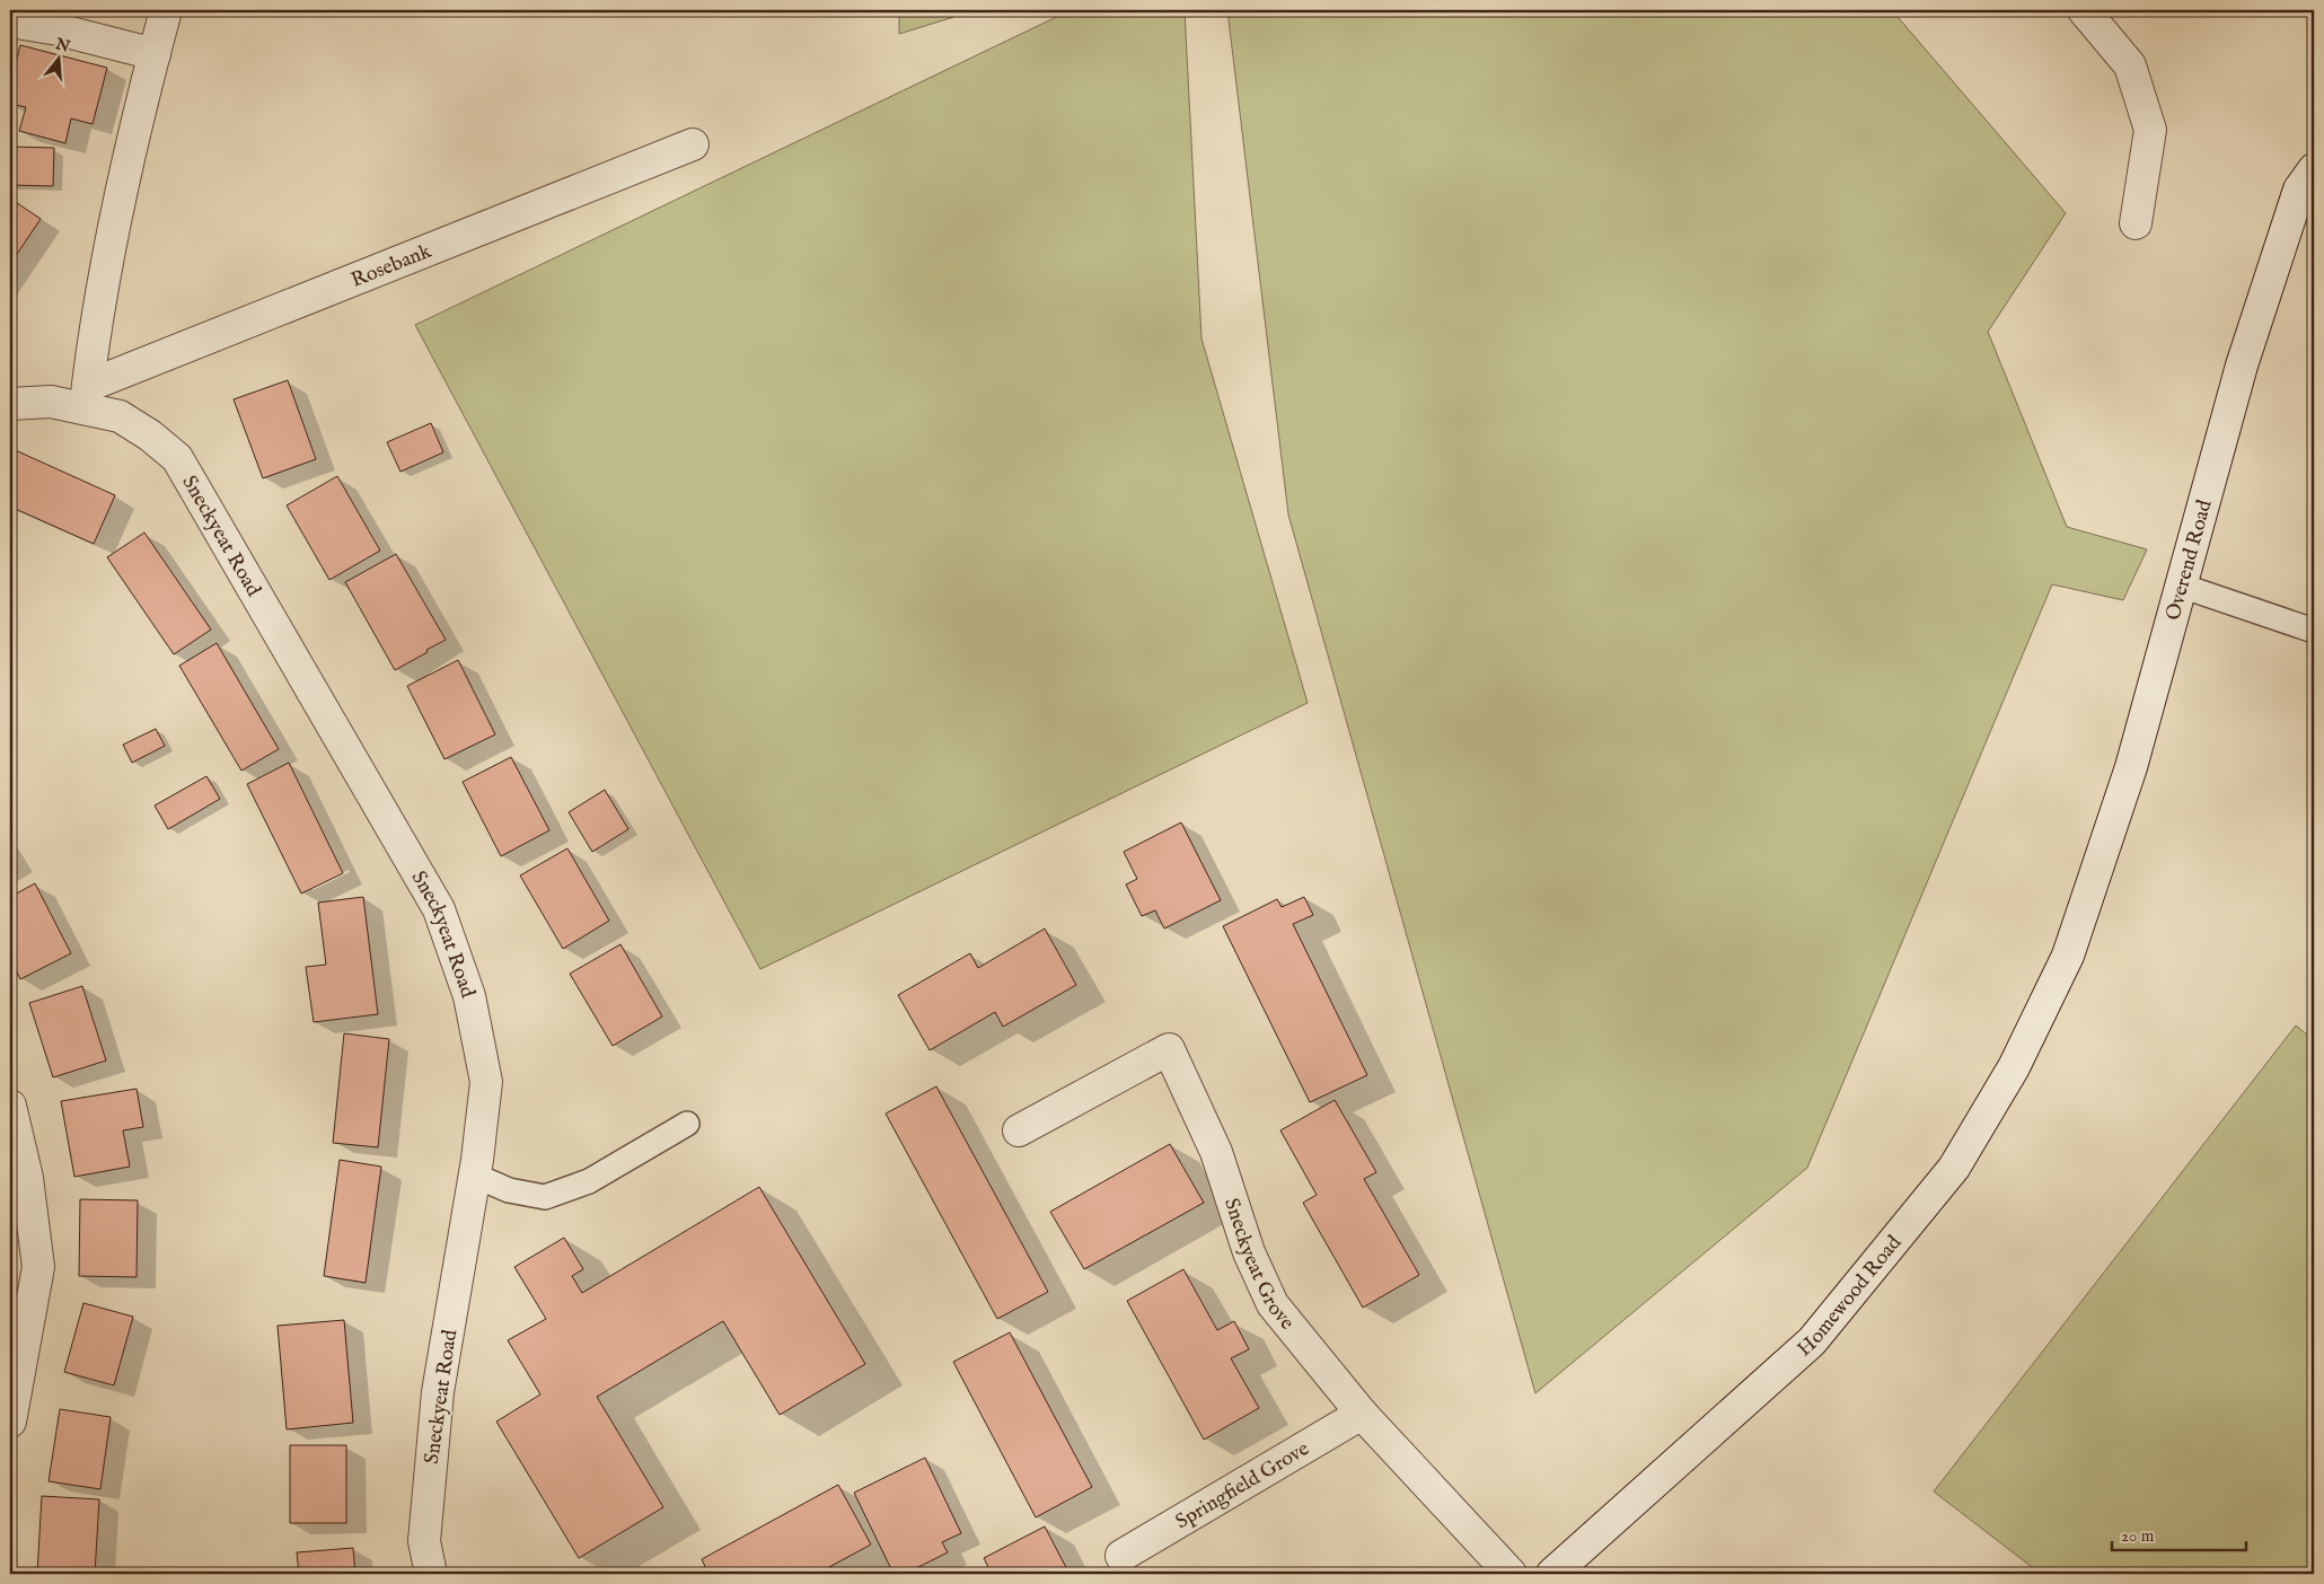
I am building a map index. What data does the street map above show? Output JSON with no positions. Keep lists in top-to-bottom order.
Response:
{
  "streets": {
    "street": [
      "Rosebank",
      "Sneckyeat Road",
      "Overend Road",
      "Sneckyeat Grove",
      "Homewood Road",
      "Springfield Grove"
    ]
  },
  "crossings": [
    ["Rosebank", "Sneckyeat Road"],
    ["Overend Road", "Homewood Road"],
    ["Sneckyeat Grove", "Springfield Grove"]
  ],
  "scale_bar": "20 m",
  "north": "top"
}
